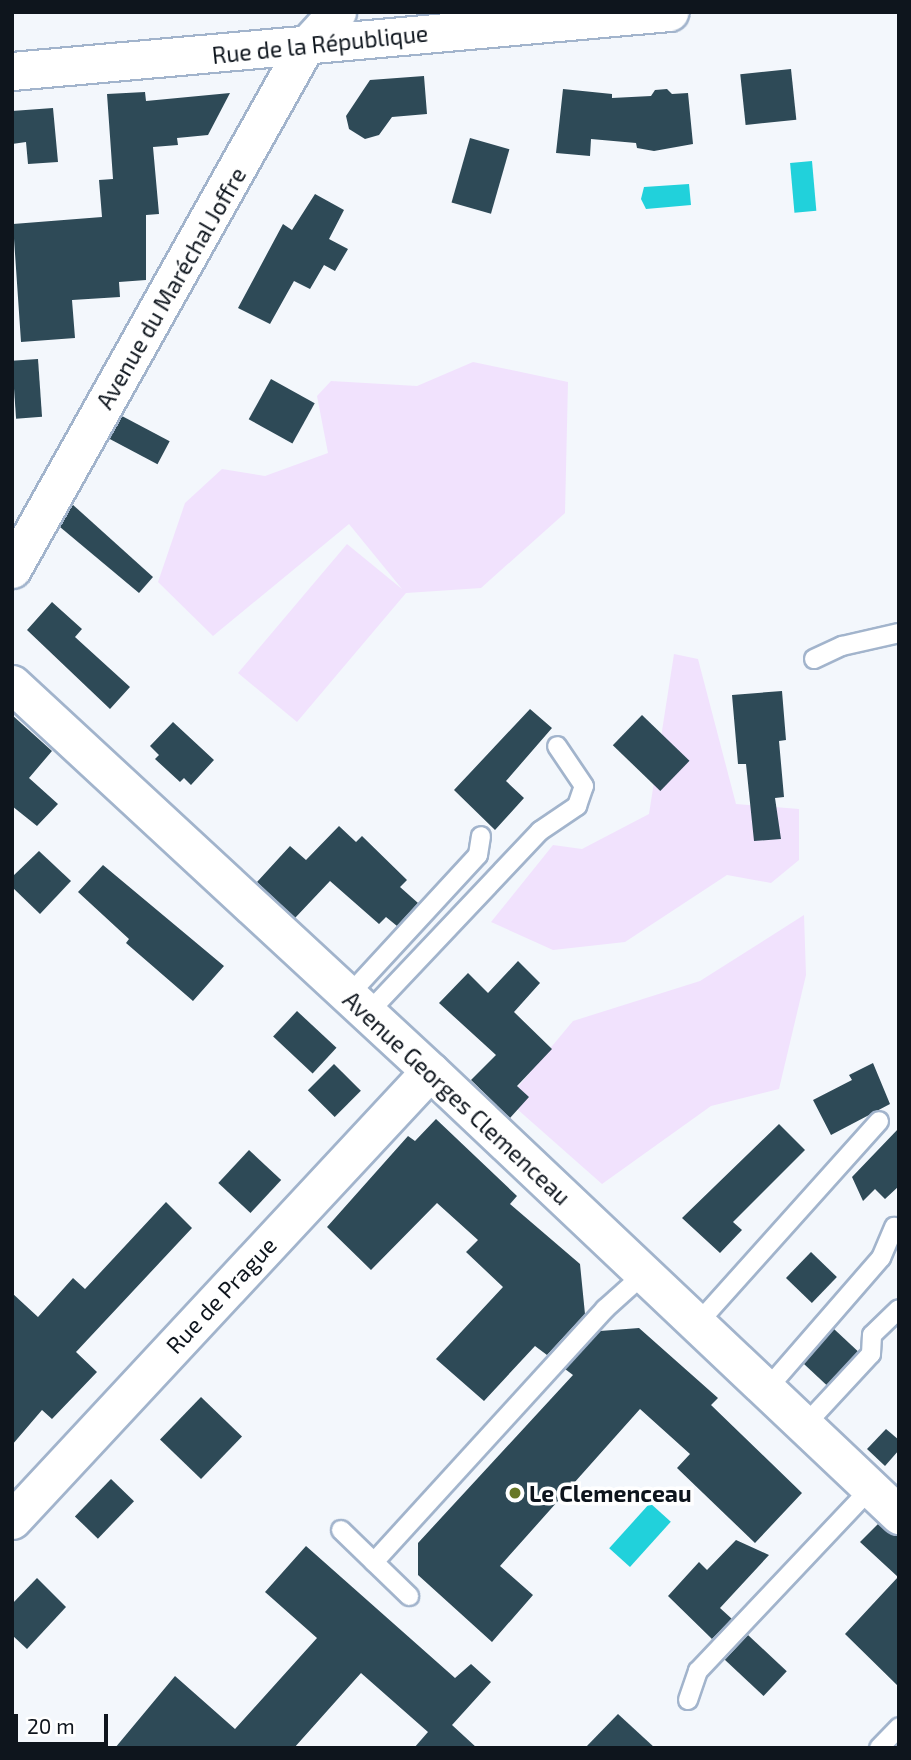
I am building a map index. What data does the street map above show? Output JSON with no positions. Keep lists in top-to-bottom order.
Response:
{
  "streets": {
    "street": [
      "Rue de la République",
      "Avenue du Maréchal Joffre",
      "Avenue Georges Clemenceau",
      "Rue de Prague"
    ]
  },
  "crossings": [
    ["Rue de la République", "Avenue du Maréchal Joffre"],
    ["Avenue Georges Clemenceau", "Rue de Prague"]
  ],
  "places": ["Le Clemenceau"],
  "scale_bar": "20 m"
}
